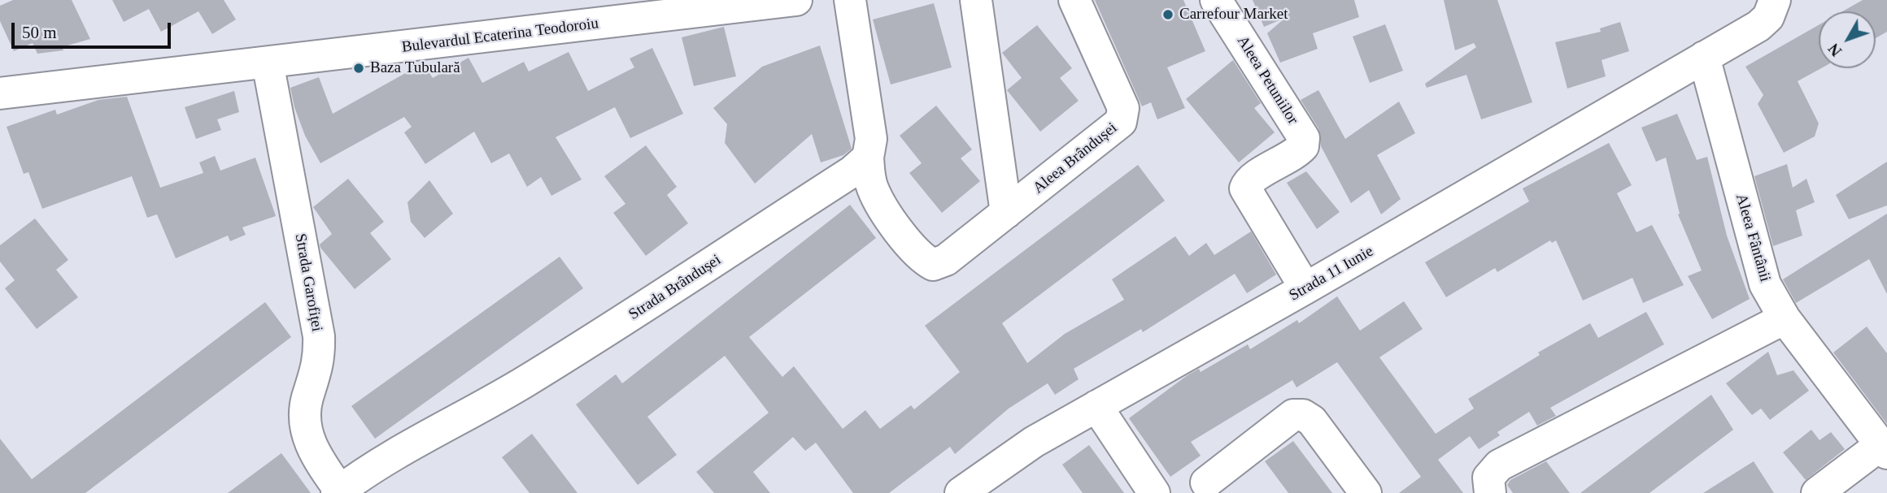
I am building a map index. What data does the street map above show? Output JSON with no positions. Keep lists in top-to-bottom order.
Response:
{
  "streets": {
    "street": [
      "Bulevardul Ecaterina Teodoroiu",
      "Aleea Petuniilor",
      "Aleea Brândușei",
      "Aleea Fântânii",
      "Strada 11 Iunie",
      "Strada Garofiței",
      "Strada Brândușei"
    ]
  },
  "crossings": [
    ["Bulevardul Ecaterina Teodoroiu", "Strada Garofiței"],
    ["Aleea Petuniilor", "Strada 11 Iunie"],
    ["Aleea Brândușei", "Strada Brândușei"],
    ["Aleea Fântânii", "Strada 11 Iunie"],
    ["Strada Garofiței", "Strada Brândușei"]
  ],
  "places": ["Carrefour Market", "Baza Tubulară"],
  "scale_bar": "50 m",
  "north": "bottom left"
}
